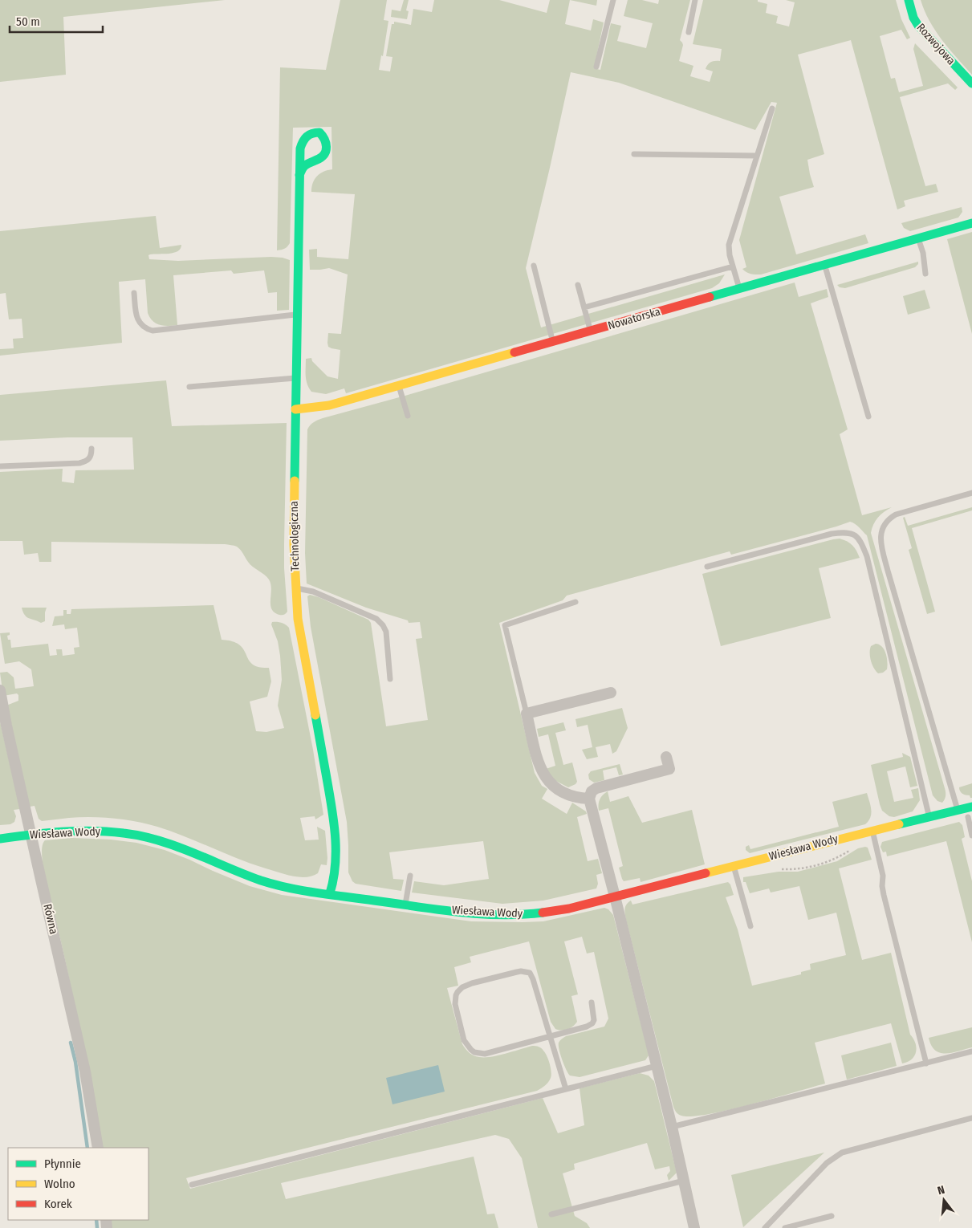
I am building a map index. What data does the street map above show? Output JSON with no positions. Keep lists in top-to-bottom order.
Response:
{
  "streets": {
    "street": [
      "Rozwojowa",
      "Nowatorska",
      "Technologiczna",
      "Wiesława Wody",
      "Równa"
    ]
  },
  "crossings": [
    ["Nowatorska", "Technologiczna"],
    ["Technologiczna", "Wiesława Wody"],
    ["Wiesława Wody", "Równa"]
  ],
  "legend": ["Płynnie", "Wolno", "Korek"],
  "scale_bar": "50 m",
  "north": "top"
}
